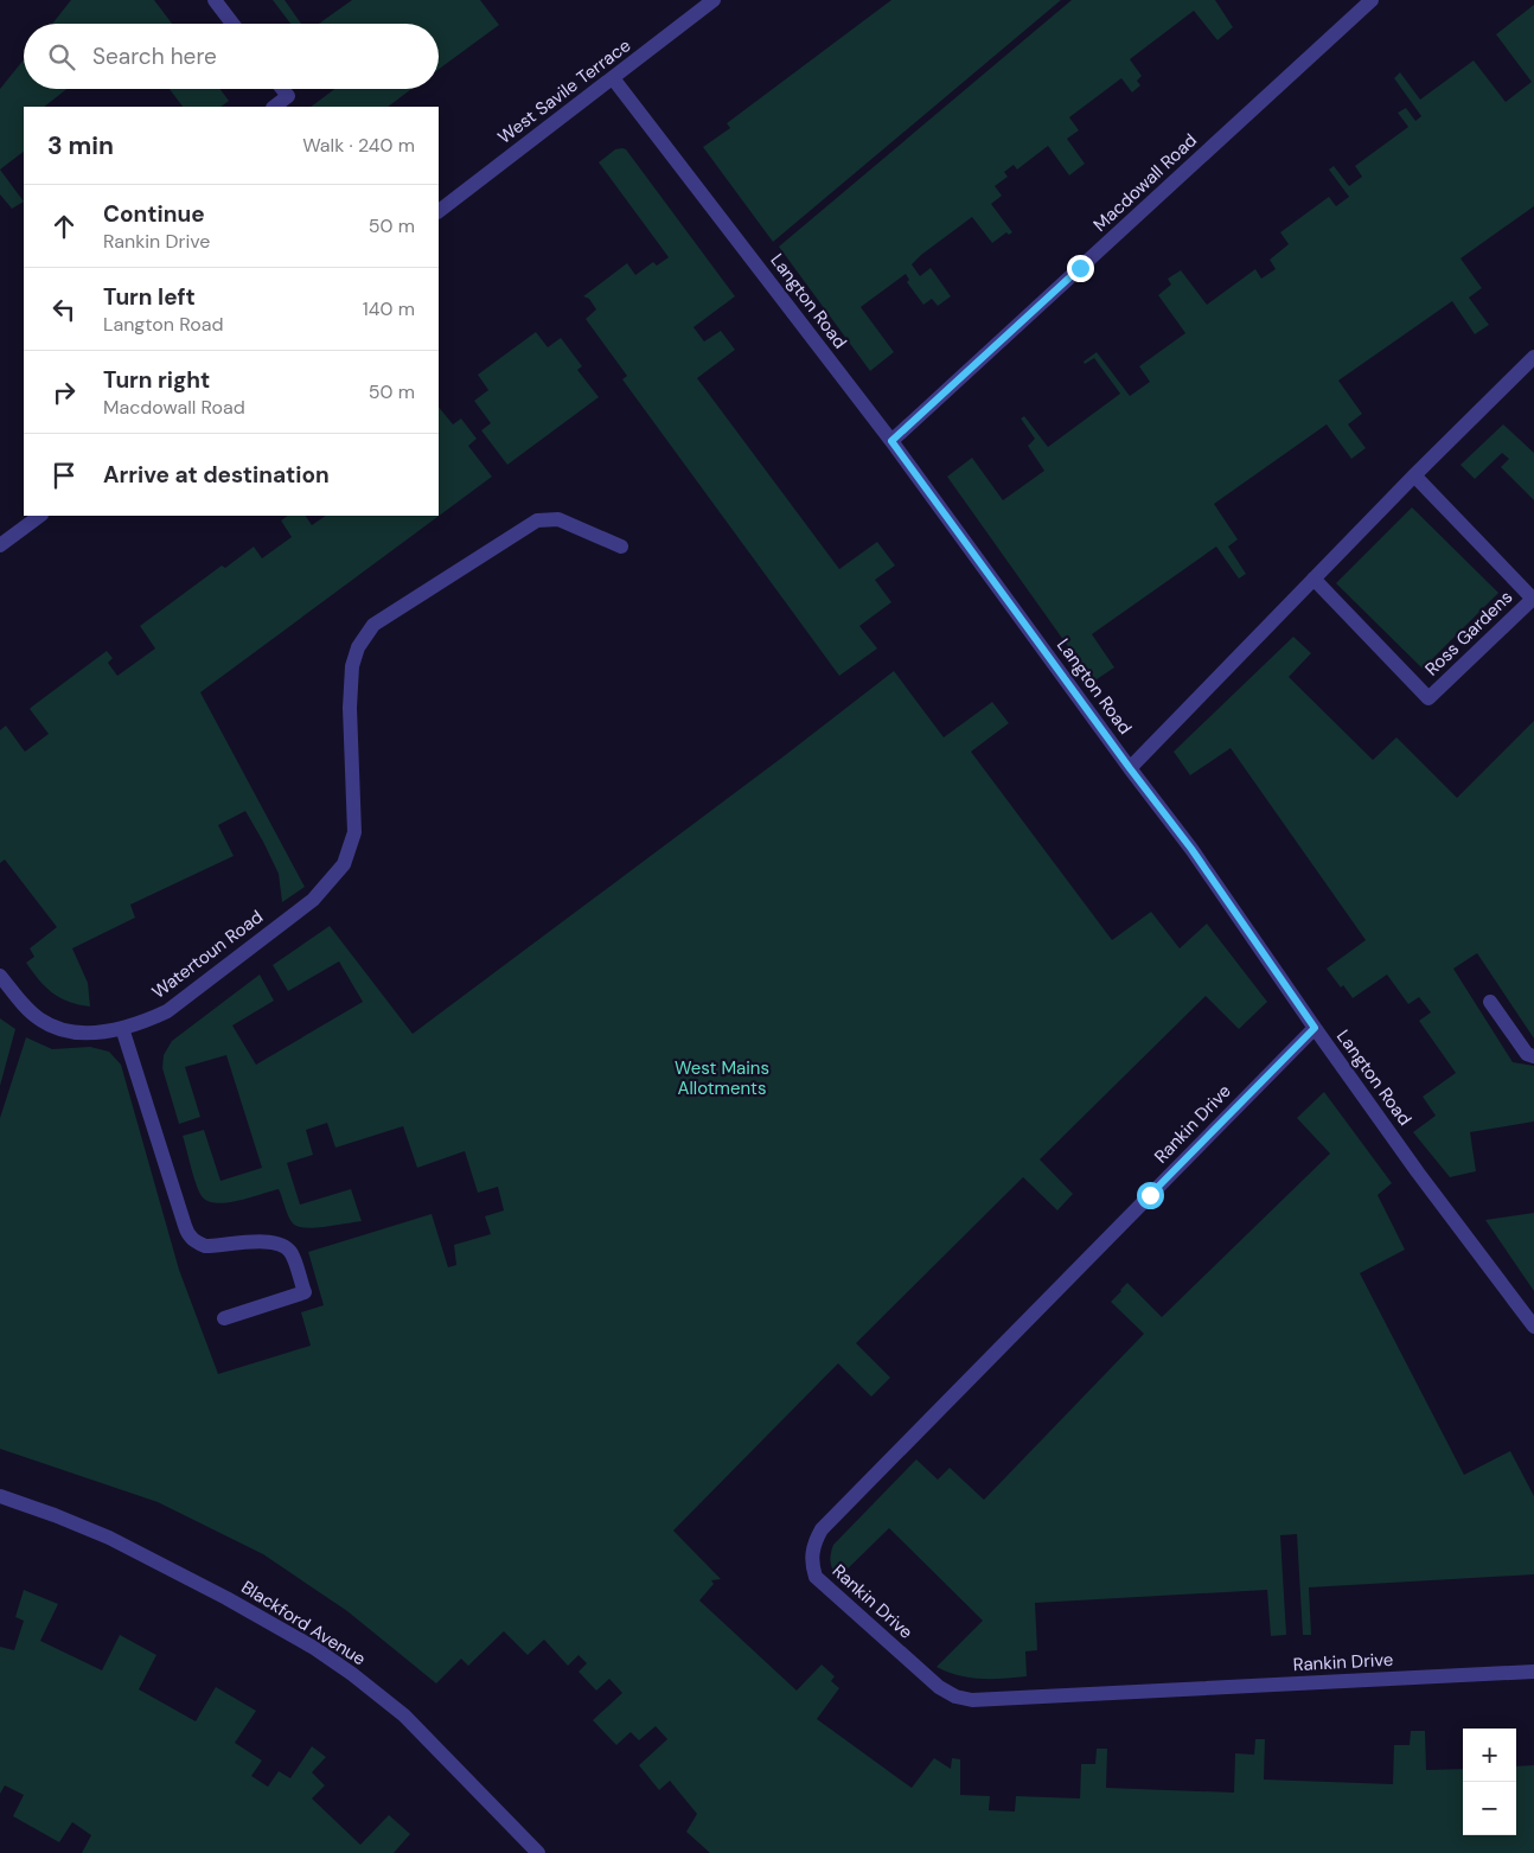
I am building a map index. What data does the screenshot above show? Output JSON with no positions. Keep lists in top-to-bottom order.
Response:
{
  "streets": {
    "street": [
      "West Savile Terrace",
      "Macdowall Road",
      "Langton Road",
      "Ross Gardens",
      "Watertoun Road",
      "Rankin Drive",
      "Blackford Avenue"
    ]
  },
  "crossings": [
    ["West Savile Terrace", "Langton Road"],
    ["Macdowall Road", "Langton Road"],
    ["Langton Road", "Rankin Drive"]
  ],
  "parks": ["West Mains Allotments"],
  "page": {
    "search": "Search here",
    "heading": ["3 min", "Walk · 240 m"],
    "list": [
      ["Continue", "Rankin Drive", "50 m"],
      ["Turn left", "Langton Road", "140 m"],
      ["Turn right", "Macdowall Road", "50 m"],
      "Arrive at destination"
    ],
    "map_buttons": ["+", "−"]
  }
}
